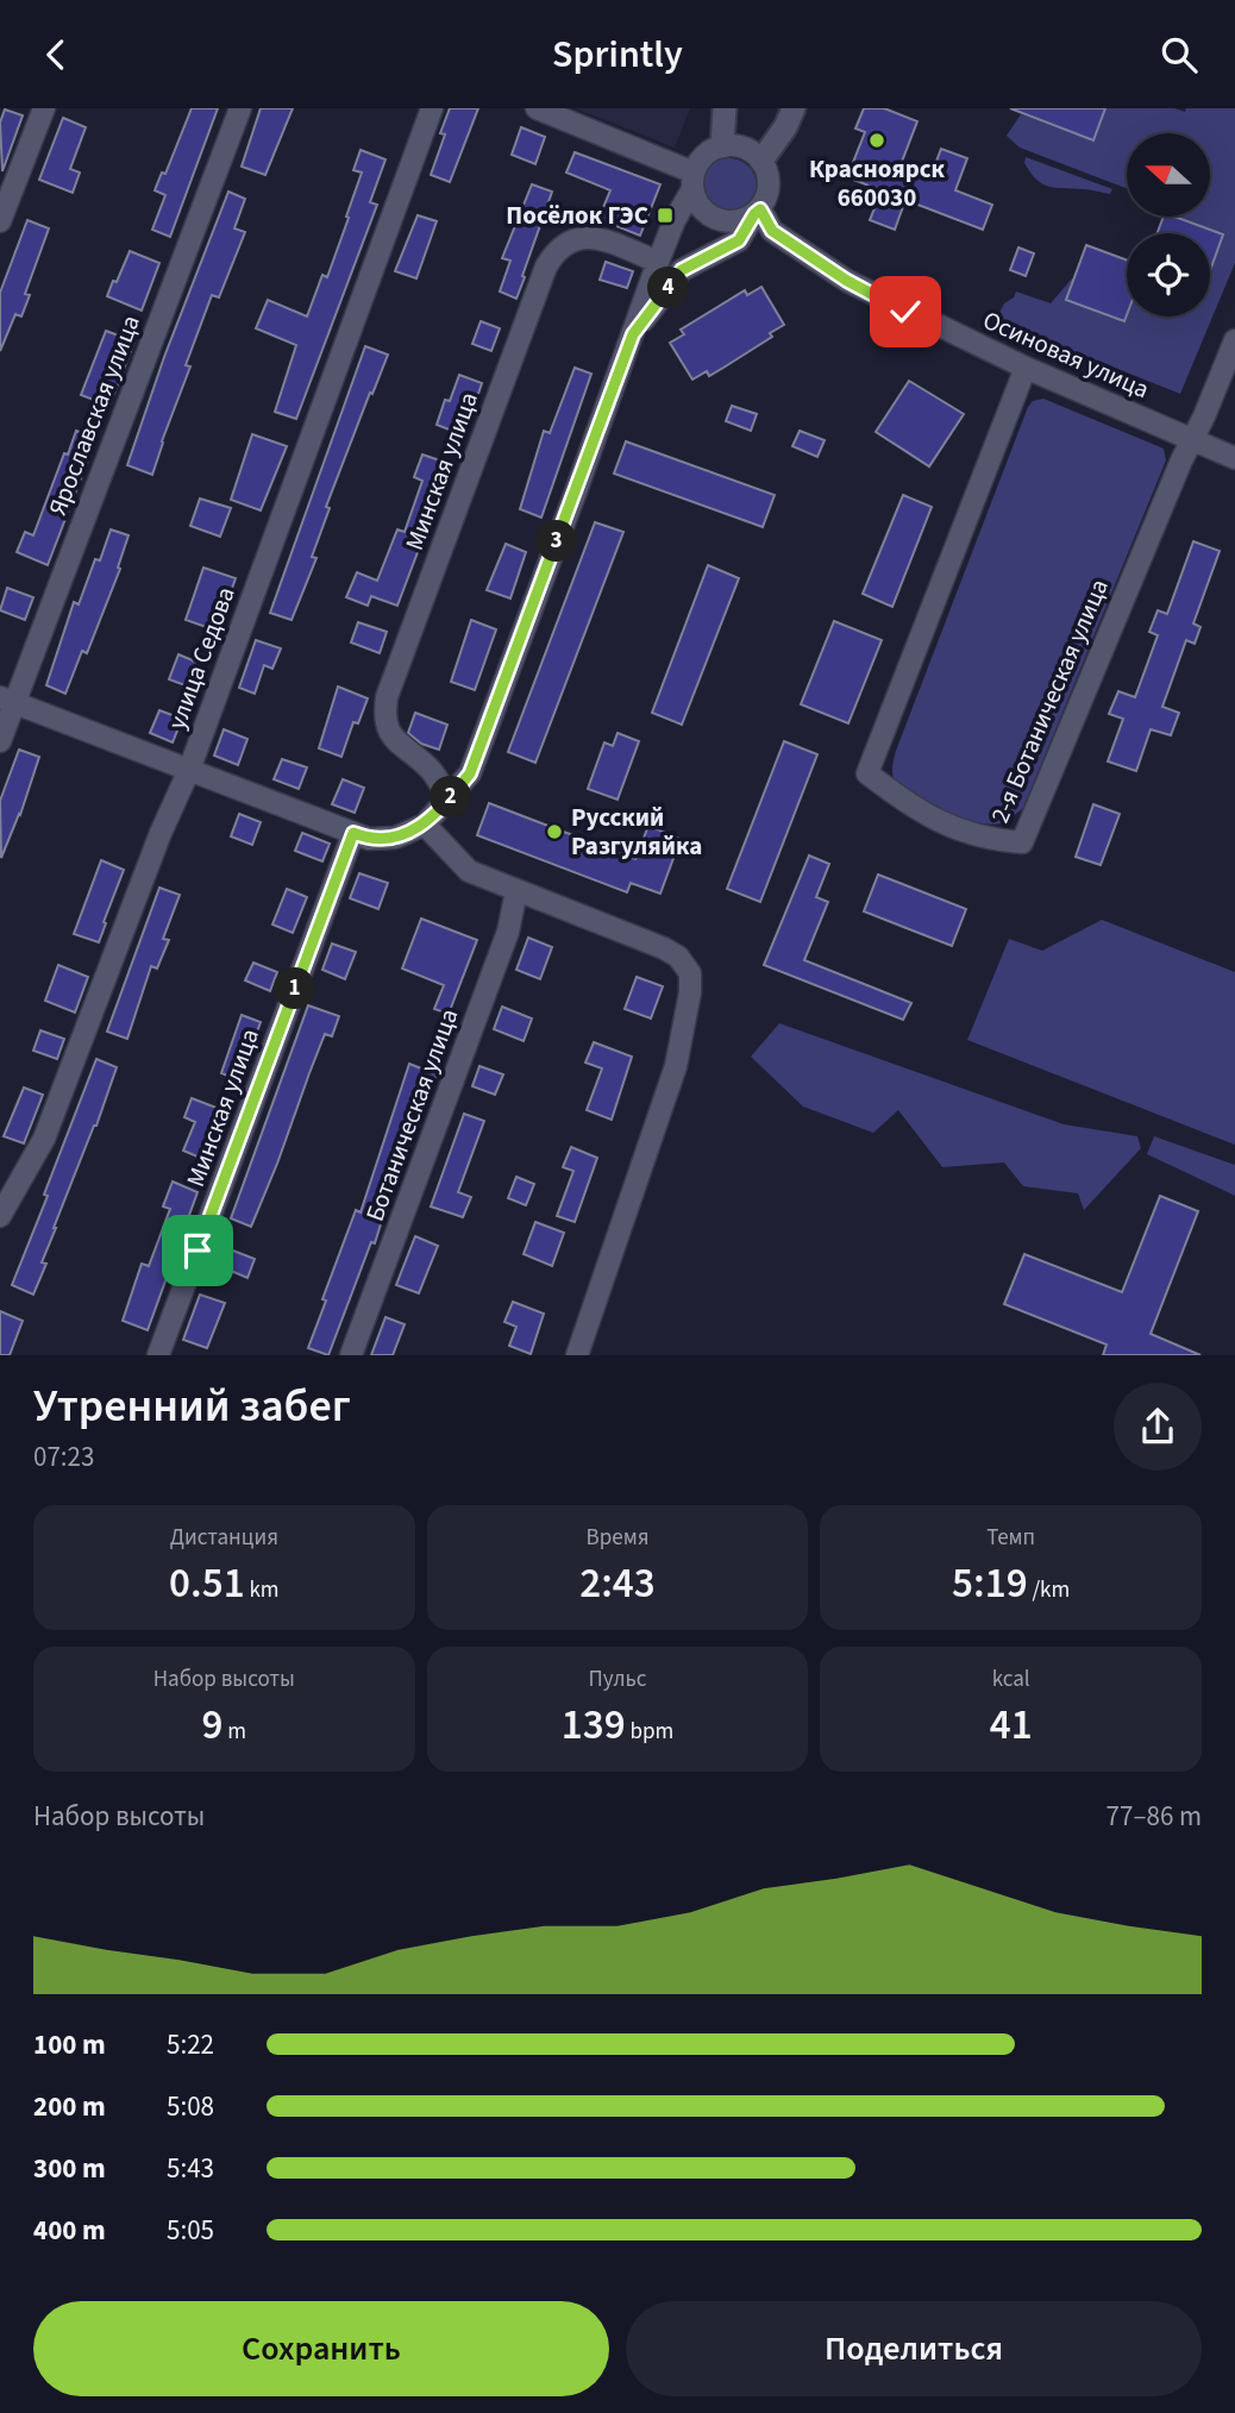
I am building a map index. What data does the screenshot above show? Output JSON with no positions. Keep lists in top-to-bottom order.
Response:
{
  "streets": {
    "street": [
      "Осиновая улица",
      "Ярославская улица",
      "Минская улица",
      "улица Седова",
      "2-я Ботаническая улица",
      "Ботаническая улица"
    ]
  },
  "crossings": [
    ["Осиновая улица", "2-я Ботаническая улица"]
  ],
  "places": {
    "other": ["Красноярск 660030", "Русский Разгуляйка"],
    "transit": ["Посёлок ГЭС"]
  },
  "north": "left",
  "page": {
    "header": "Sprintly",
    "pins": [
      "4",
      "3",
      "2",
      "1"
    ],
    "heading": ["Утренний забег", "07:23"],
    "stats": [
      ["Дистанция", "0.51 km"],
      ["Время", "2:43"],
      ["Темп", "5:19 /km"],
      ["Набор высоты", "9 m"],
      ["Пульс", "139 bpm"],
      ["kcal", "41"]
    ],
    "chart": ["Набор высоты", "77–86 m"],
    "list": [
      {
        "name": "100 m",
        "note": "5:22"
      },
      {
        "name": "200 m",
        "note": "5:08"
      },
      {
        "name": "300 m",
        "note": "5:43"
      },
      {
        "name": "400 m",
        "note": "5:05"
      }
    ],
    "buttons": ["Сохранить", "Поделиться"]
  }
}
